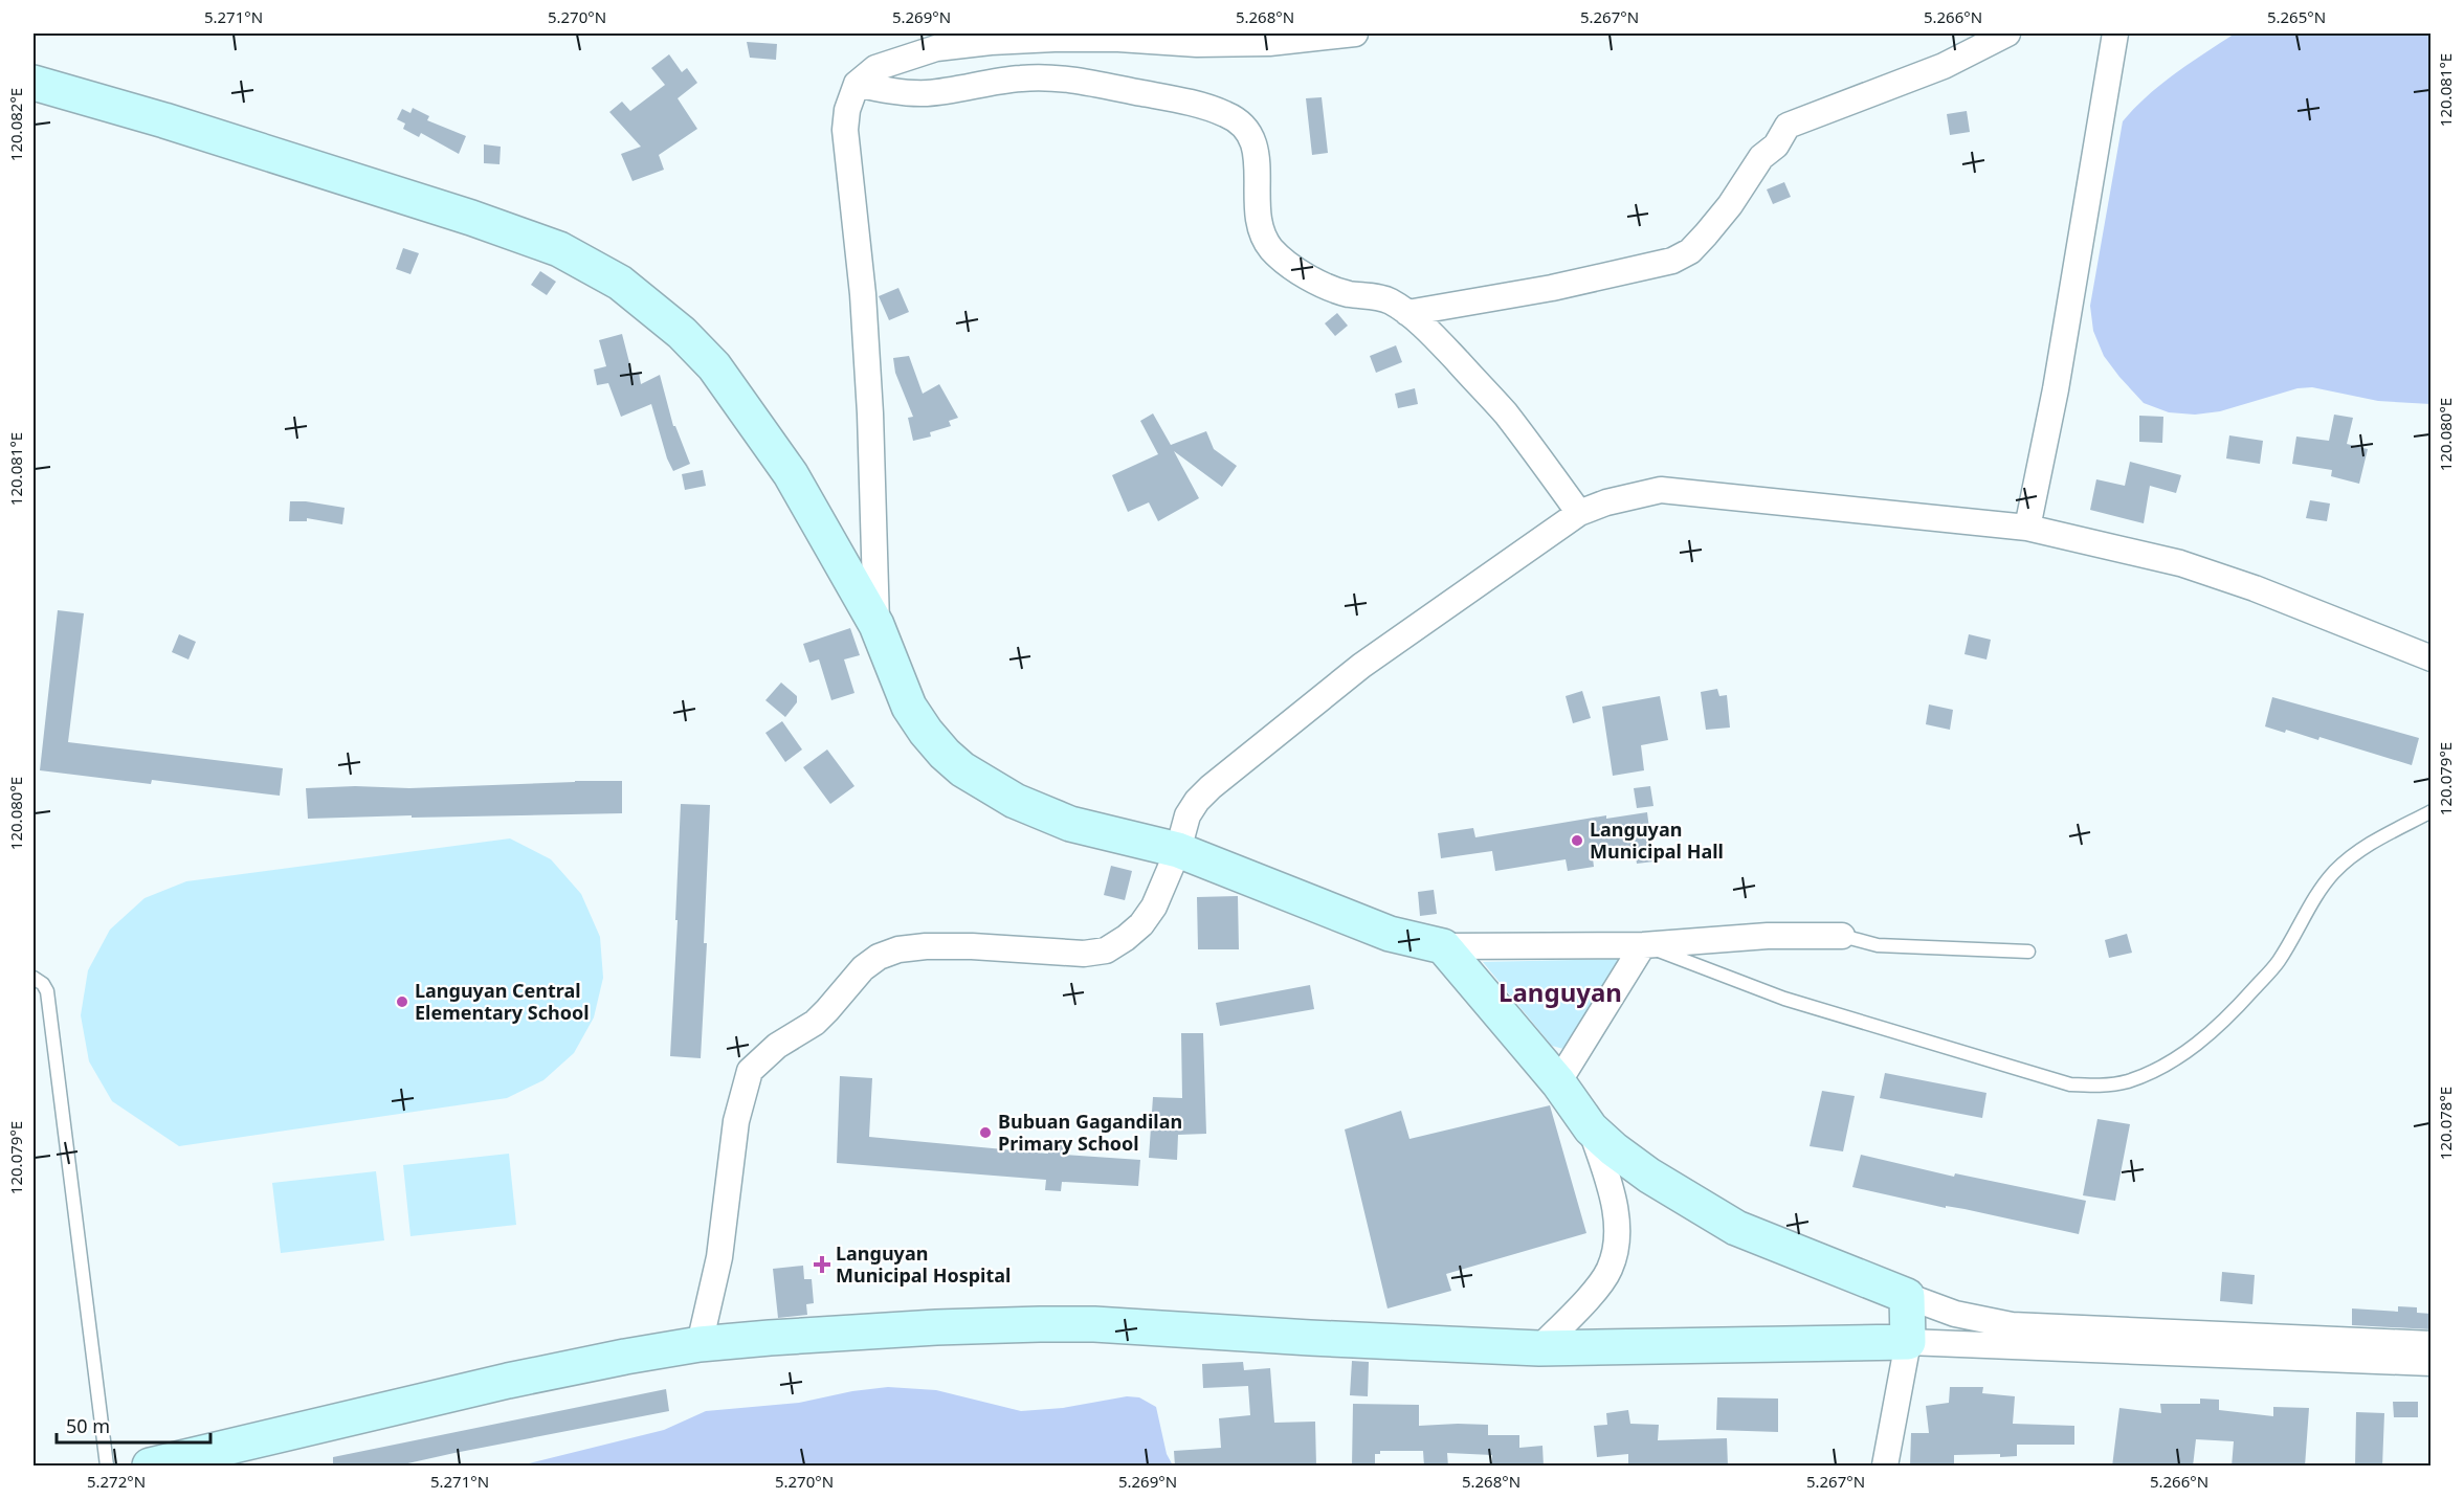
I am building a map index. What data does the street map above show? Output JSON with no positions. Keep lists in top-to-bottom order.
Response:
{
  "districts": ["Languyan"],
  "places": {
    "other": ["Languyan Municipal Hall", "Languyan Central Elementary School", "Bubuan Gagandilan Primary School"],
    "health": ["Languyan Municipal Hospital"]
  },
  "scale_bar": "50 m",
  "coordinates": [
    "5.271°N",
    "5.270°N",
    "5.269°N",
    "5.268°N",
    "5.267°N",
    "5.266°N",
    "5.265°N",
    "120.081°E",
    "120.082°E",
    "120.080°E",
    "120.079°E",
    "120.078°E",
    "5.272°N"
  ]
}
